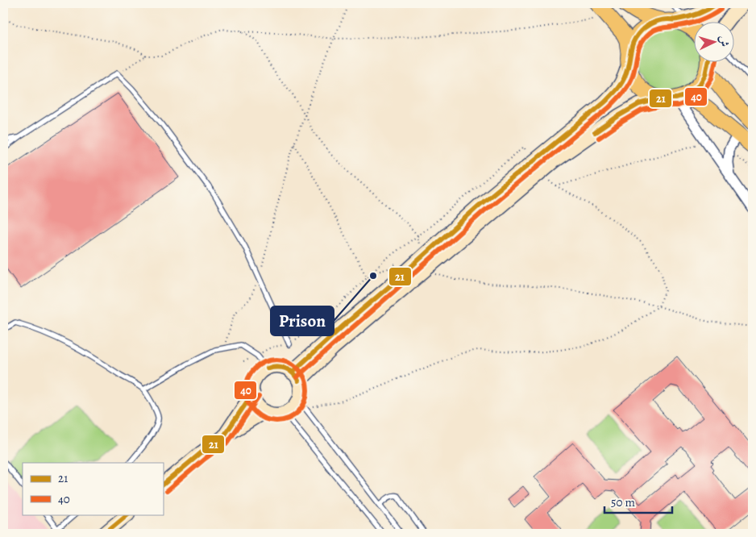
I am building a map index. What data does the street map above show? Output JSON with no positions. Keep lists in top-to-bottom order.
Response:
{
  "places": ["Prison"],
  "lines": ["transit line 21", "transit line 40"],
  "legend": ["21", "40"],
  "scale_bar": "50 m",
  "north": "right"
}
